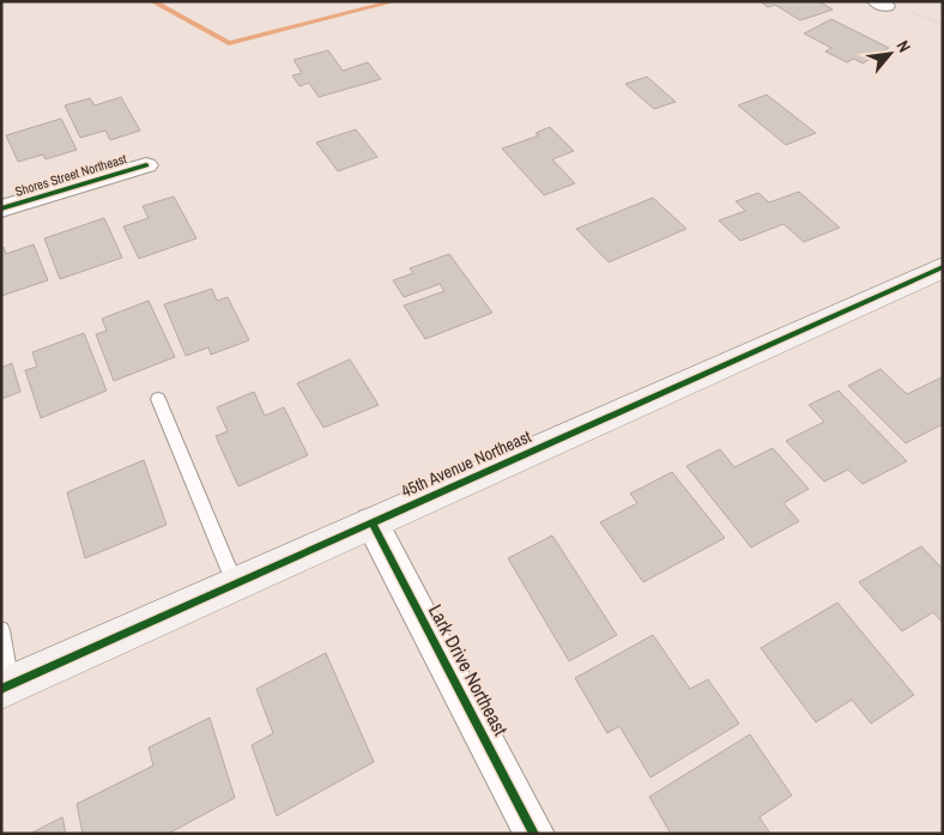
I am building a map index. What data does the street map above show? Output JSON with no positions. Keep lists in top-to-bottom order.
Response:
{
  "streets": {
    "street": ["Shores Street Northeast", "45th Avenue Northeast", "Lark Drive Northeast"]
  },
  "crossings": [
    ["45th Avenue Northeast", "Lark Drive Northeast"]
  ],
  "north": "top right"
}
